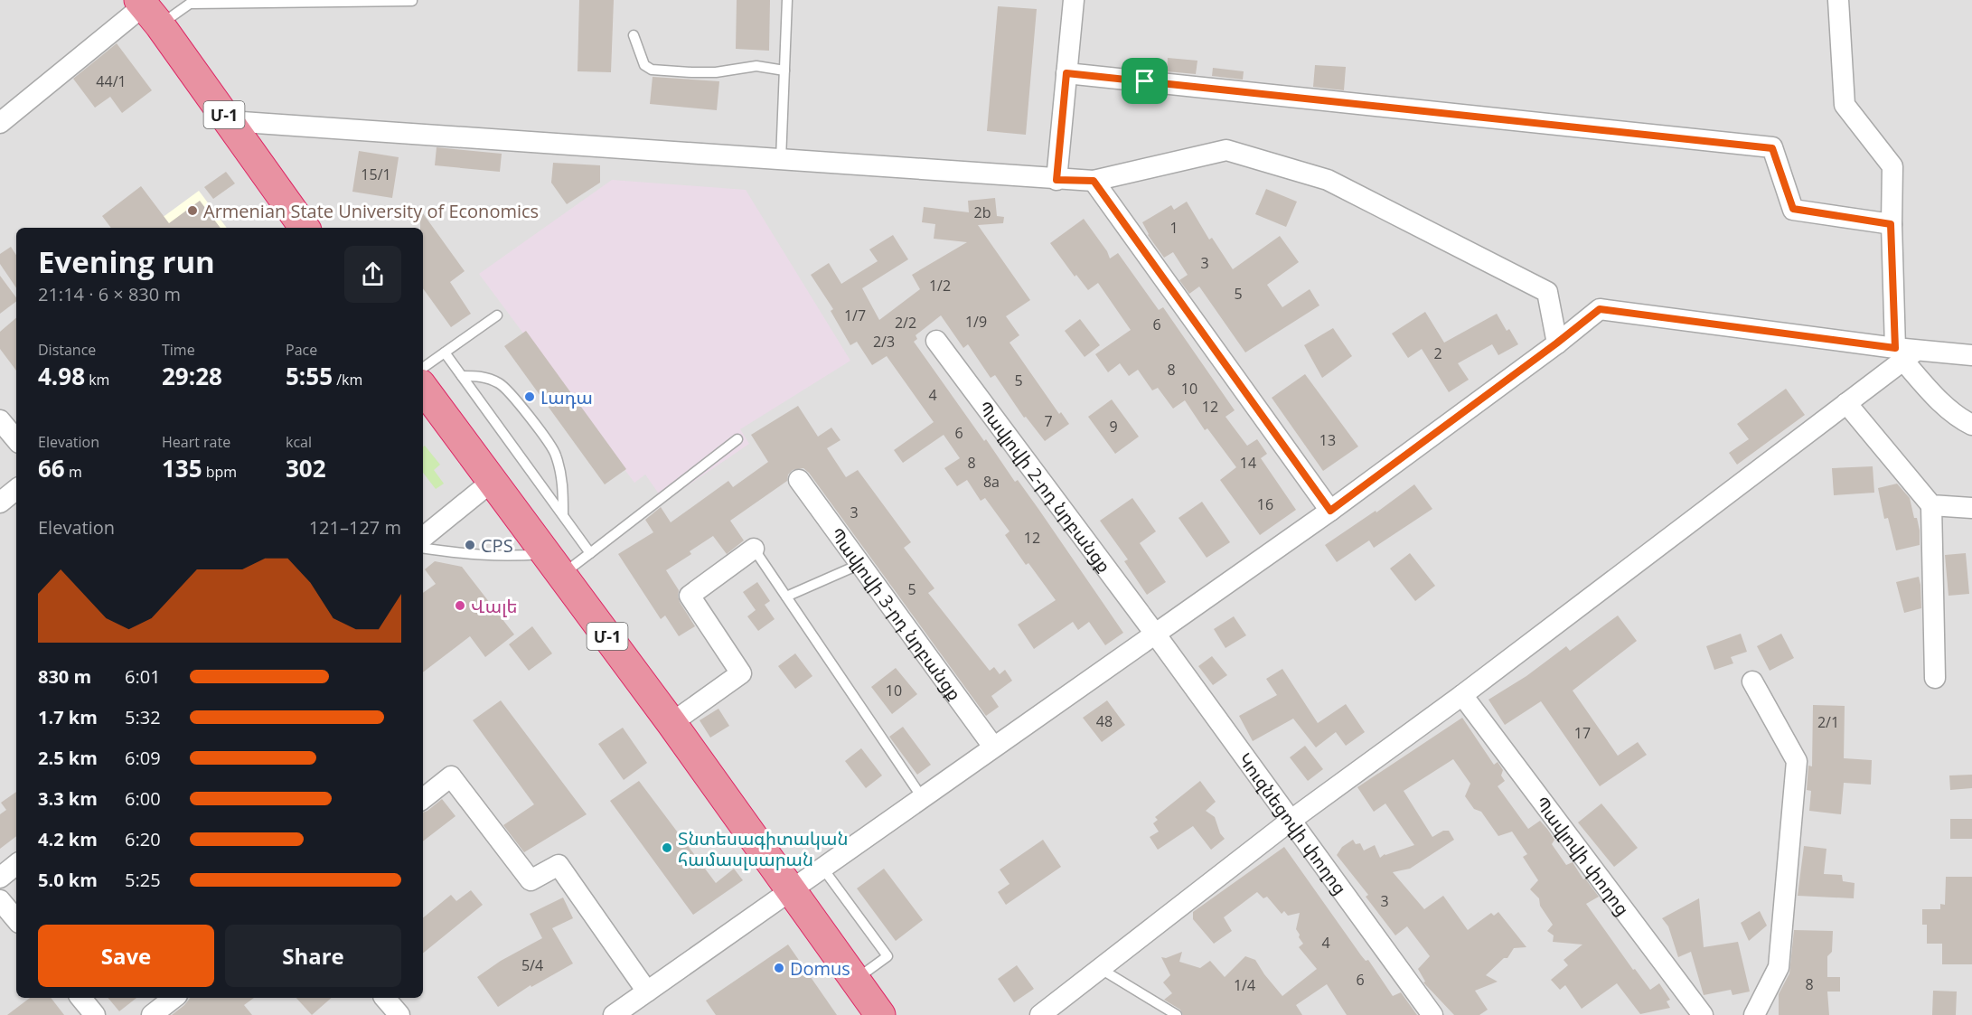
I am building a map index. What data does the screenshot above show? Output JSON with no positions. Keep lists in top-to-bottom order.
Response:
{
  "streets": {
    "highway": ["Մ-1"],
    "street": [
      "Պավլովի 2-րդ նրբանցք",
      "Պավլովի 3-րդ նրբանցք",
      "Կուզնեցովի փողոց",
      "Պավլովի փողոց"
    ]
  },
  "crossings": [
    ["Պավլովի 2-րդ նրբանցք", "Կուզնեցովի փողոց"]
  ],
  "places": [
    "Armenian State University of Economics",
    "Լադա",
    "CPS",
    "Վալե",
    "Տնտեսագիտական համասլսարան",
    "Domus"
  ],
  "house_numbers": [
    "44/1",
    "15/1",
    "2b",
    "1",
    "3",
    "1/2",
    "5",
    "1/7",
    "1/9",
    "2/2",
    "6",
    "2/3",
    "2",
    "8",
    "5",
    "10",
    "4",
    "12",
    "7",
    "9",
    "6",
    "13",
    "8",
    "14",
    "8a",
    "16",
    "3",
    "12",
    "5",
    "10",
    "48",
    "2/1",
    "17",
    "3",
    "4",
    "5/4",
    "6",
    "8",
    "1/4"
  ],
  "page": {
    "heading": ["Evening run", "21:14 · 6 × 830 m"],
    "stats": [
      ["Distance", "4.98 km"],
      ["Time", "29:28"],
      ["Pace", "5:55 /km"],
      ["Elevation", "66 m"],
      ["Heart rate", "135 bpm"],
      ["kcal", "302"]
    ],
    "chart": ["Elevation", "121–127 m"],
    "list": [
      {
        "name": "830 m",
        "note": "6:01"
      },
      {
        "name": "1.7 km",
        "note": "5:32"
      },
      {
        "name": "2.5 km",
        "note": "6:09"
      },
      {
        "name": "3.3 km",
        "note": "6:00"
      },
      {
        "name": "4.2 km",
        "note": "6:20"
      },
      {
        "name": "5.0 km",
        "note": "5:25"
      }
    ],
    "buttons": ["Save", "Share"]
  }
}
